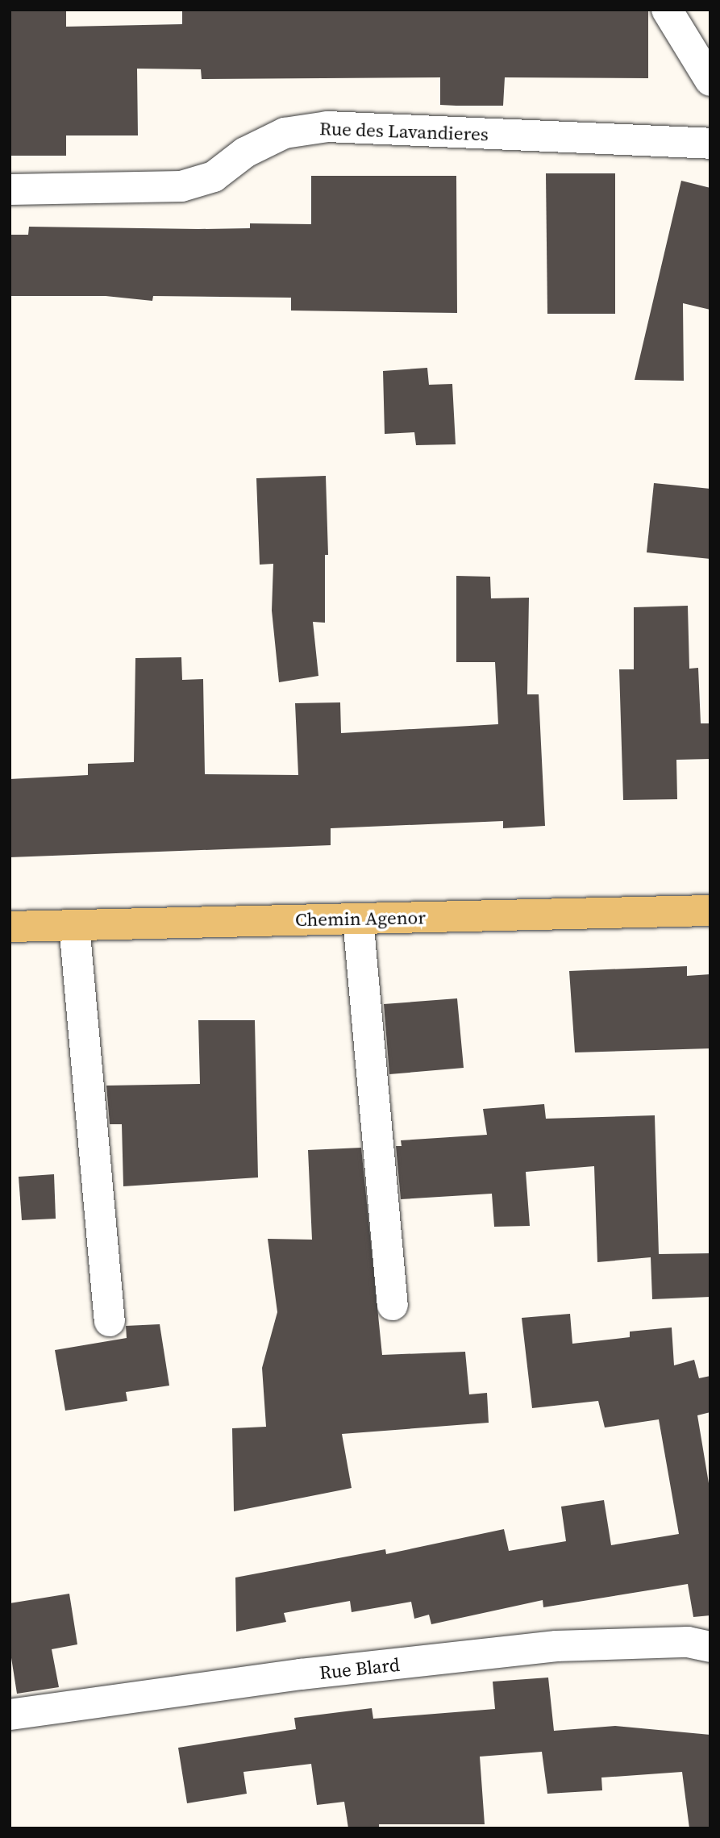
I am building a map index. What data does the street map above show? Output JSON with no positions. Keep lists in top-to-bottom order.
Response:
{
  "streets": {
    "main road": ["Chemin Agenor"],
    "street": ["Rue des Lavandieres", "Rue Blard"]
  }
}
